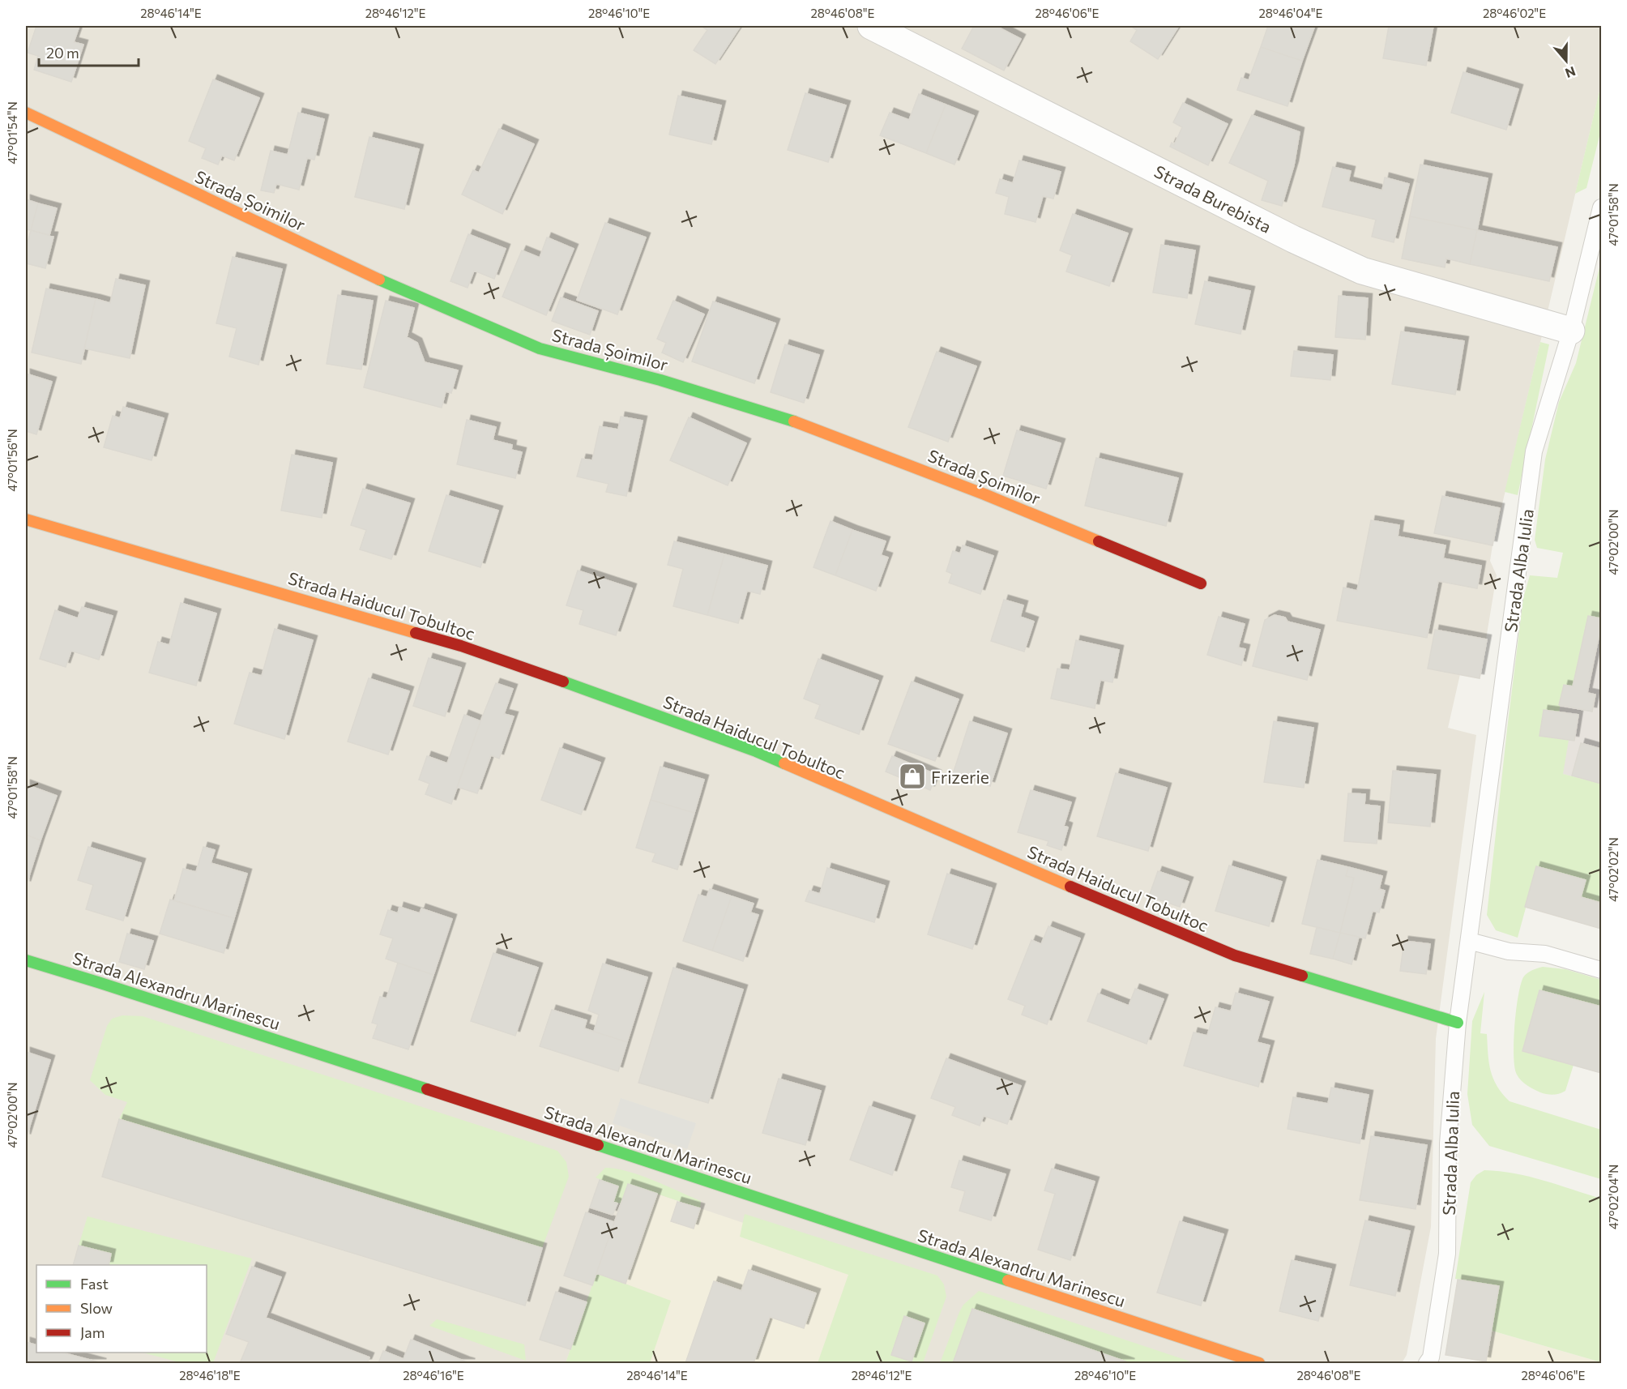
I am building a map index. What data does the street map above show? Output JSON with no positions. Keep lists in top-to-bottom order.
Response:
{
  "streets": {
    "street": [
      "Strada Burebista",
      "Strada Șoimilor",
      "Strada Haiducul Tobultoc",
      "Strada Alexandru Marinescu"
    ],
    "lane": ["Strada Alba Iulia"]
  },
  "crossings": [
    ["Strada Burebista", "Strada Alba Iulia"],
    ["Strada Alba Iulia", "Strada Haiducul Tobultoc"]
  ],
  "places": {
    "shop": ["Frizerie"]
  },
  "legend": ["Fast", "Slow", "Jam"],
  "scale_bar": "20 m",
  "north": "bottom",
  "coordinates": [
    "28°46'14\"E",
    "28°46'12\"E",
    "28°46'10\"E",
    "28°46'08\"E",
    "28°46'06\"E",
    "28°46'04\"E",
    "28°46'02\"E",
    "47°01'54\"N",
    "47°01'58\"N",
    "47°01'56\"N",
    "47°02'00\"N",
    "47°02'02\"N",
    "47°02'04\"N",
    "28°46'18\"E",
    "28°46'16\"E"
  ]
}
